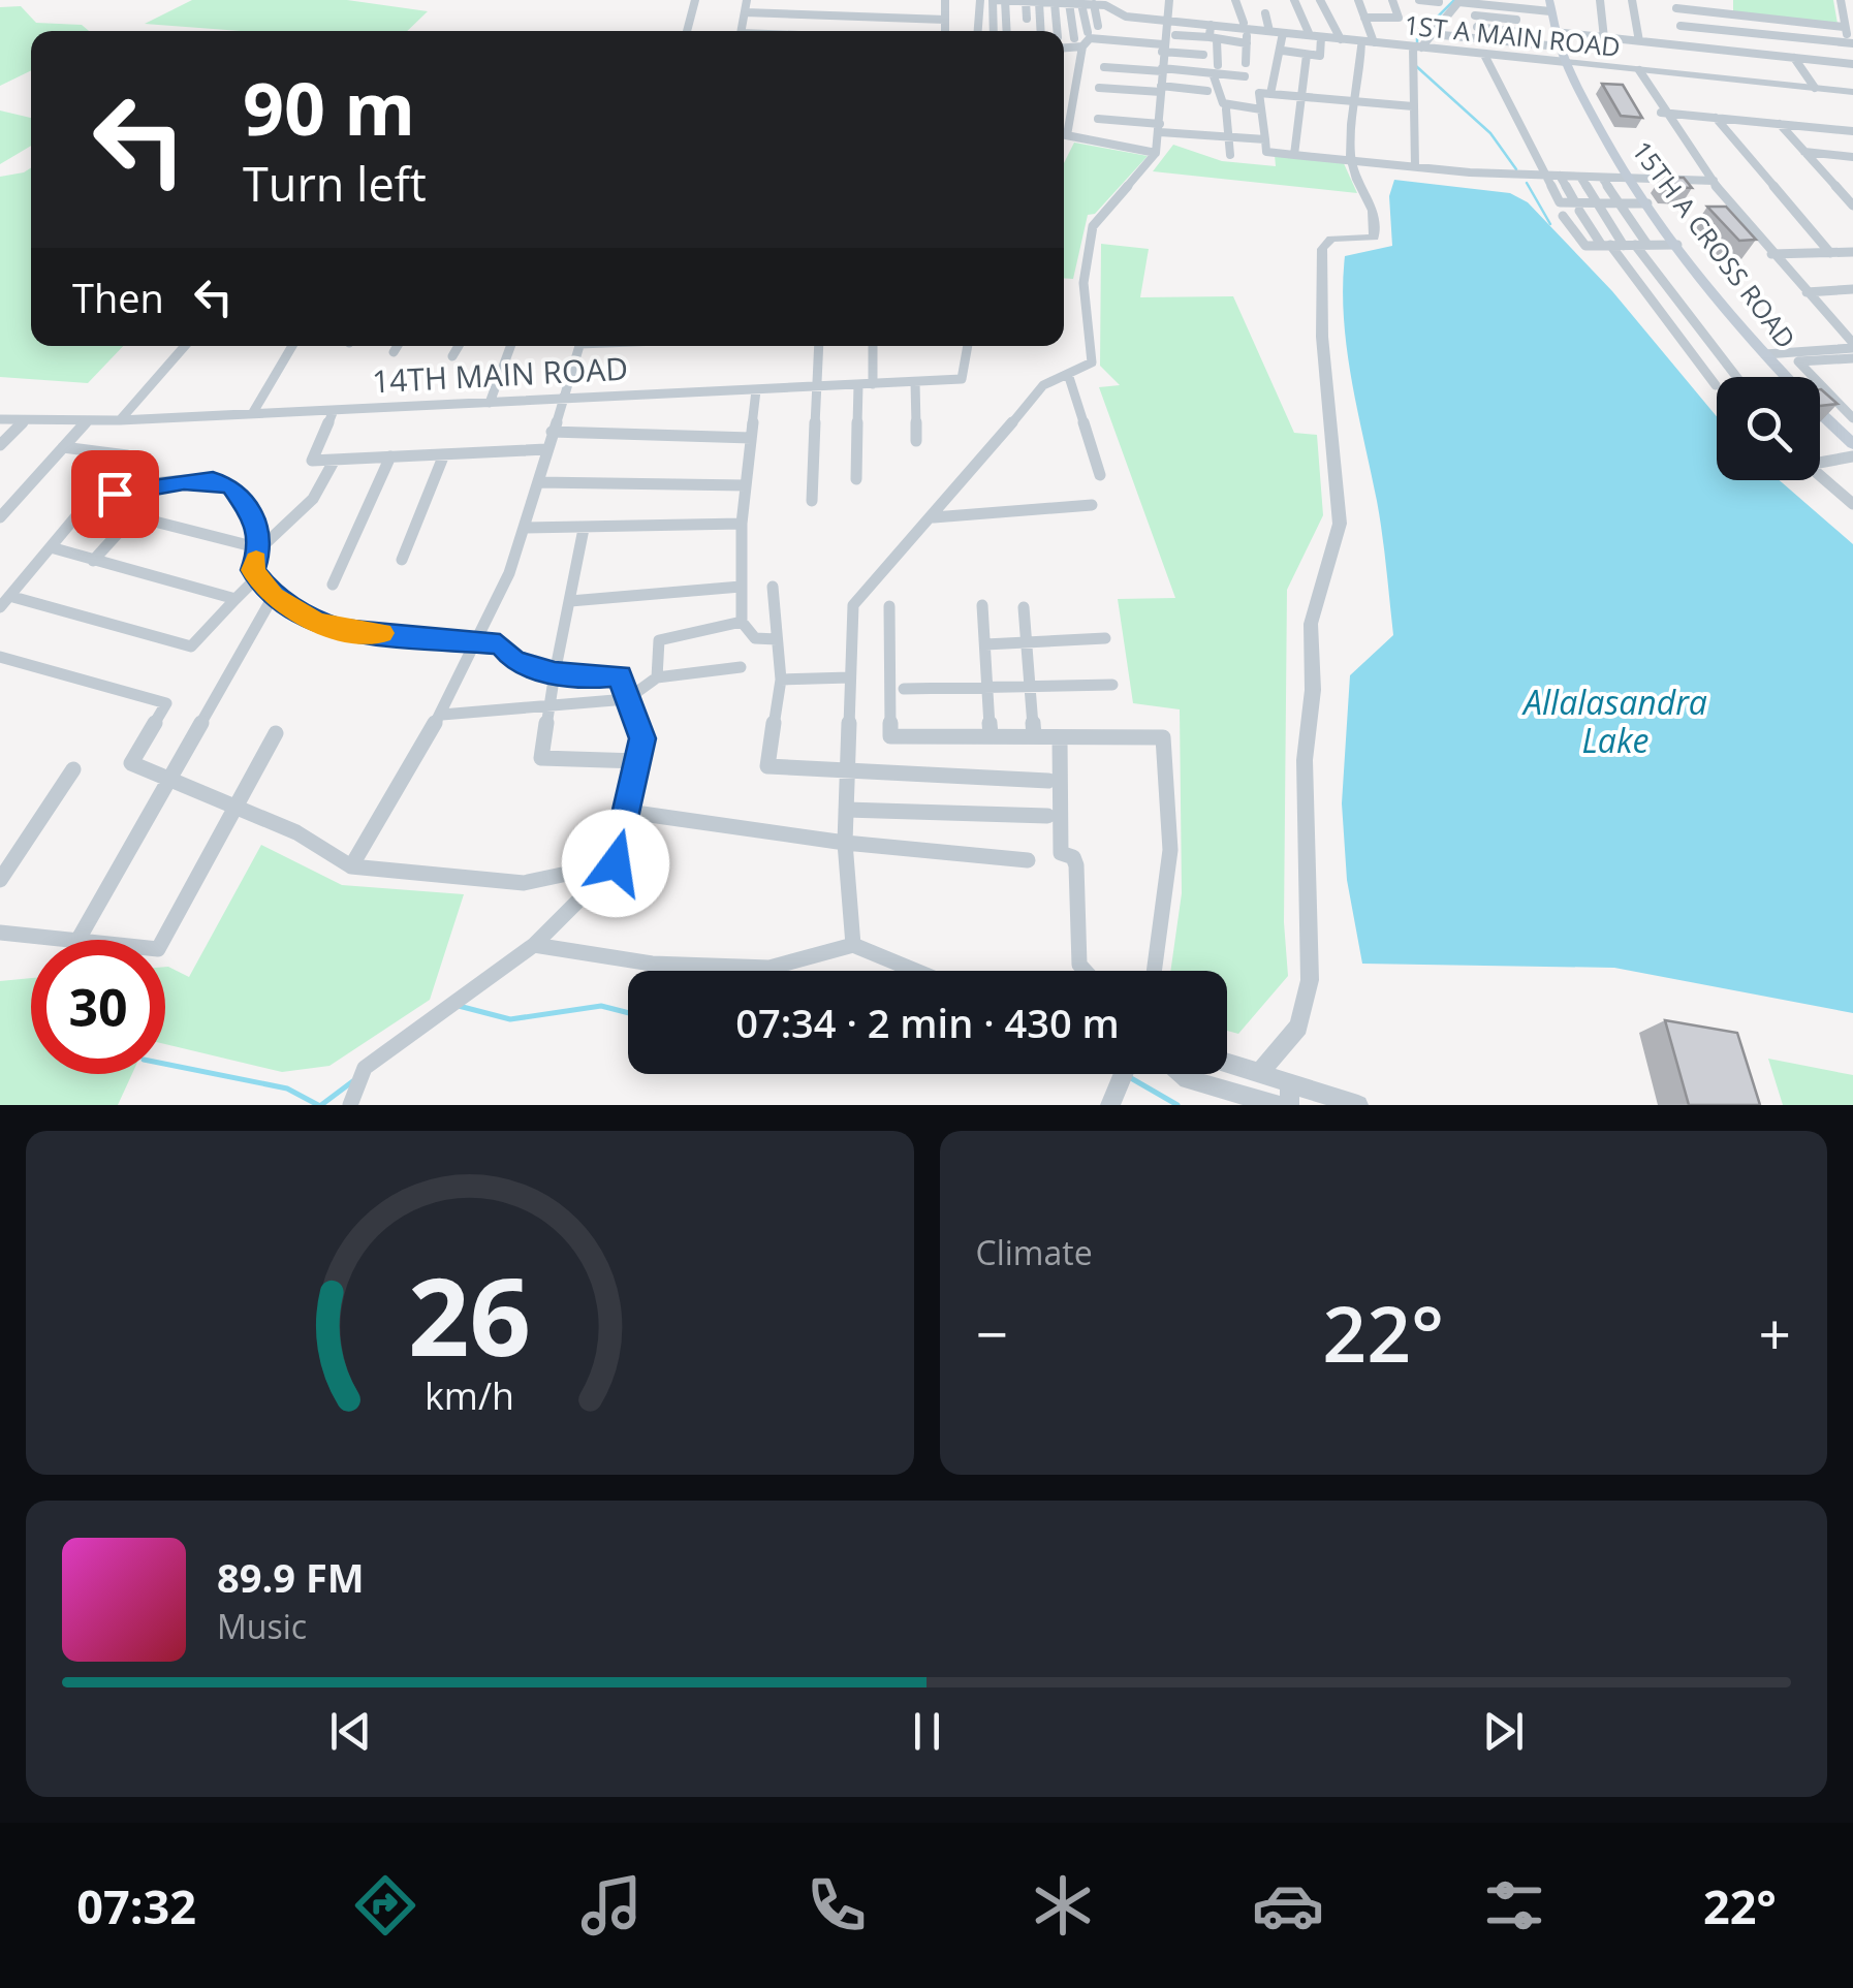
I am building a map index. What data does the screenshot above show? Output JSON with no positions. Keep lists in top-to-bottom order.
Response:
{
  "streets": {
    "main road": ["15TH A CROSS ROAD"],
    "street": ["1ST A MAIN ROAD", "14TH MAIN ROAD"]
  },
  "crossings": [
    ["1ST A MAIN ROAD", "15TH A CROSS ROAD"]
  ],
  "water": ["Allalasandra Lake"],
  "page": {
    "turn": ["90 m", "Turn left"],
    "then": "Then",
    "limit": "30",
    "trip": "07:34 · 2 min · 430 m",
    "tile": "Climate",
    "heat": ["−", "22°", "+"],
    "song": ["89.9 FM", "Music"],
    "tabs": ["07:32", "22°"],
    "gauge": ["26", "km/h"]
  }
}
